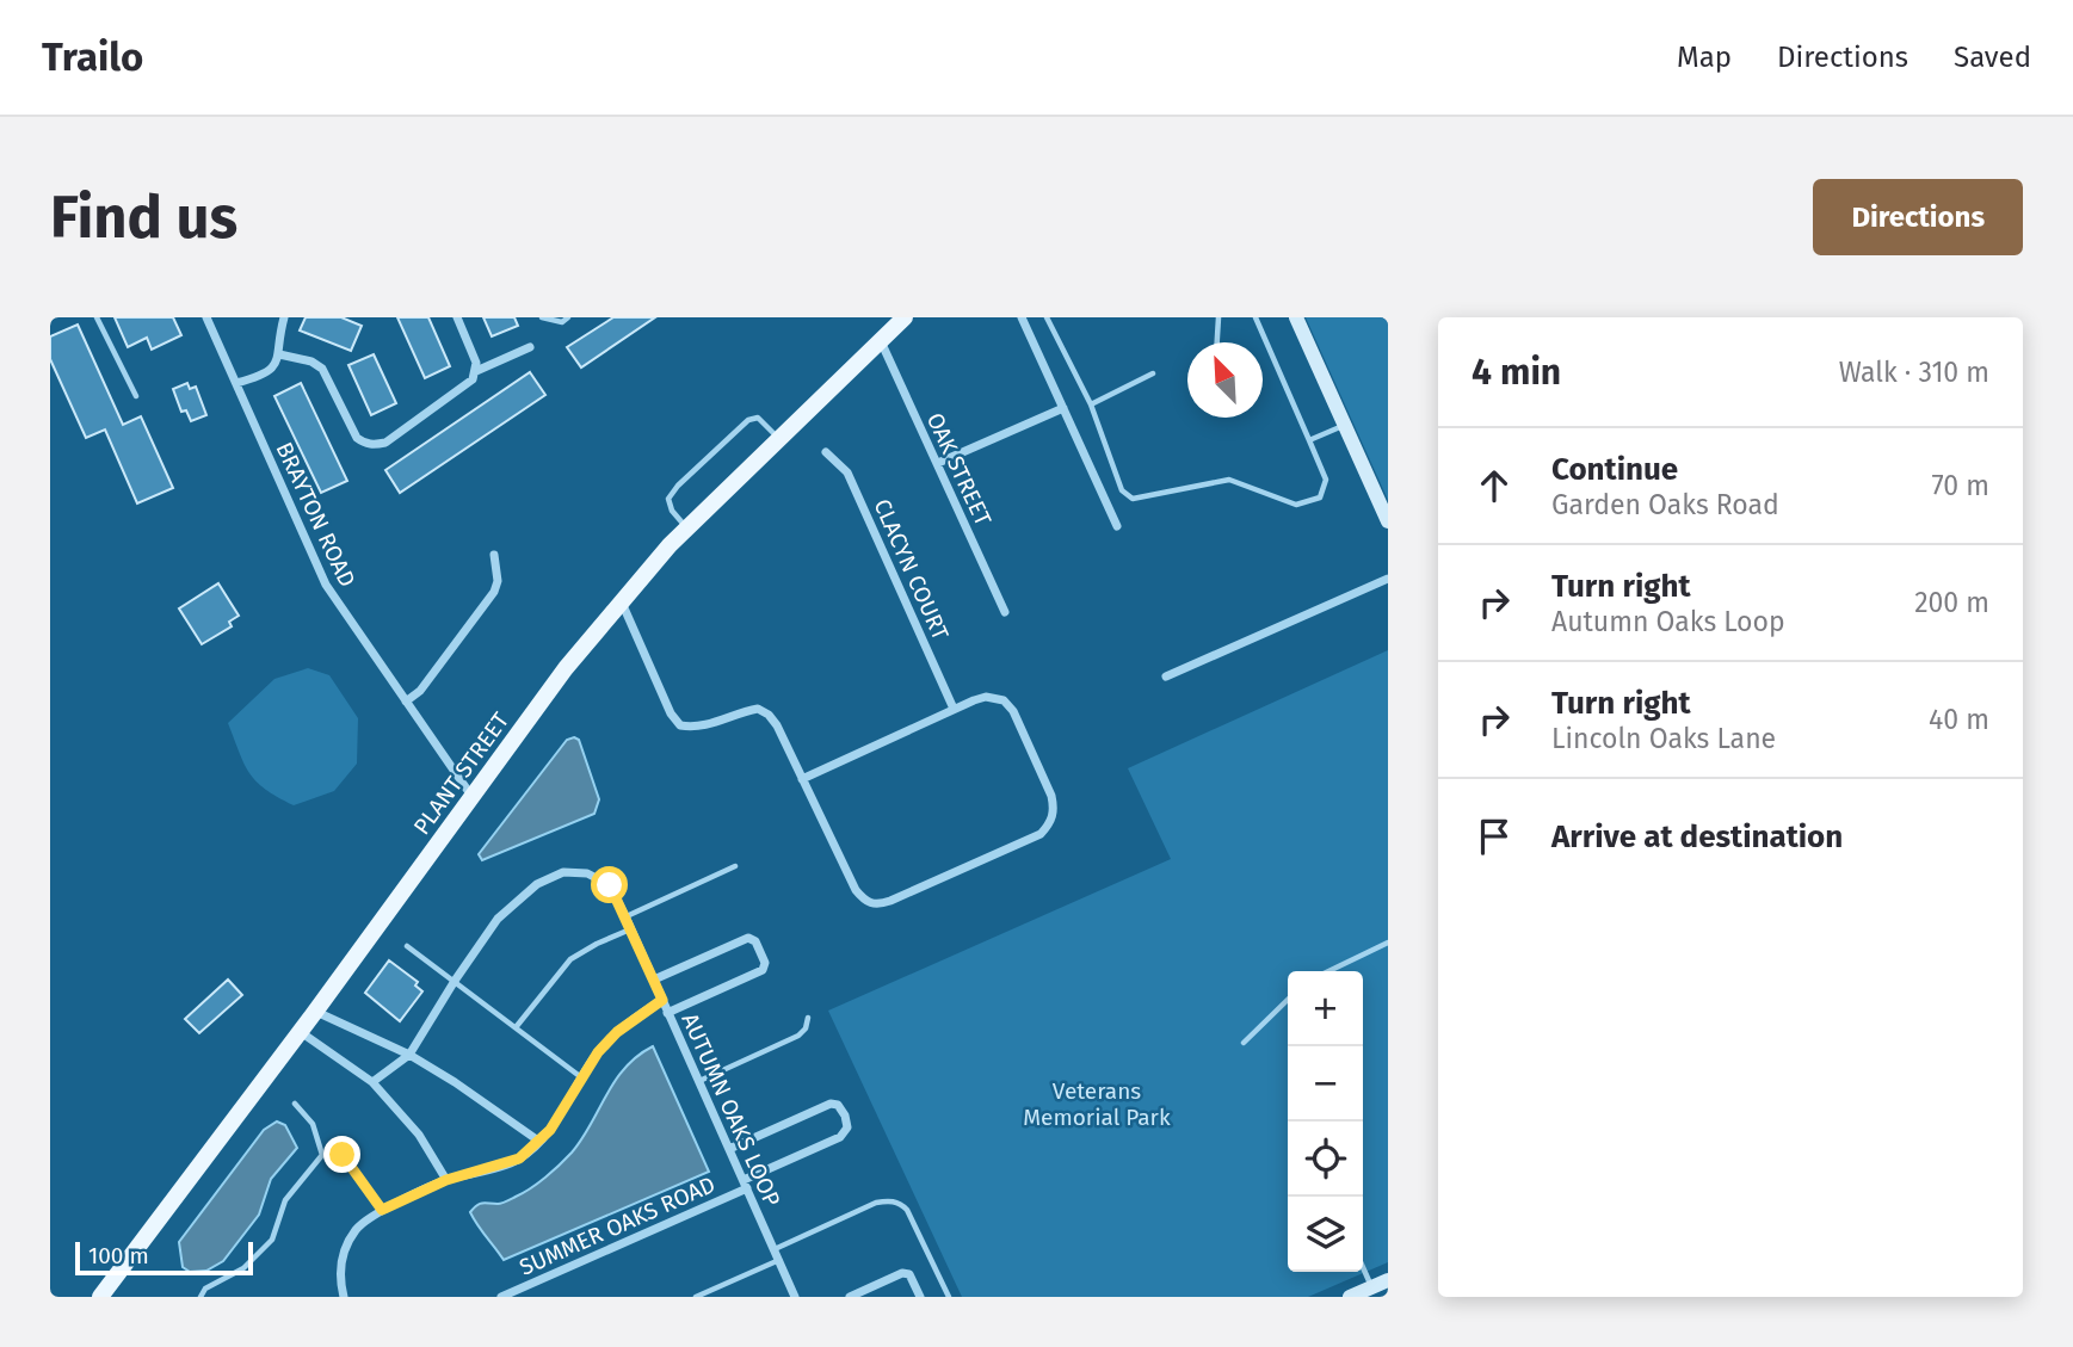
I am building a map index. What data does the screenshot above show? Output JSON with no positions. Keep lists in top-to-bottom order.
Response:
{
  "streets": {
    "main road": ["PLANT STREET"],
    "street": [
      "OAK STREET",
      "BRAYTON ROAD",
      "CLACYN COURT",
      "AUTUMN OAKS LOOP",
      "SUMMER OAKS ROAD"
    ]
  },
  "crossings": [
    ["OAK STREET", "PLANT STREET"],
    ["BRAYTON ROAD", "PLANT STREET"],
    ["AUTUMN OAKS LOOP", "SUMMER OAKS ROAD"]
  ],
  "parks": ["Veterans Memorial Park"],
  "scale_bar": "100 m",
  "north": "top left",
  "page": {
    "header": "Trailo",
    "nav": ["Map", "Directions", "Saved"],
    "buttons": "Directions",
    "title": "Find us",
    "heading": ["4 min", "Walk · 310 m"],
    "list": [
      ["Continue", "Garden Oaks Road", "70 m"],
      ["Turn right", "Autumn Oaks Loop", "200 m"],
      ["Turn right", "Lincoln Oaks Lane", "40 m"],
      "Arrive at destination"
    ],
    "map_buttons": ["+", "−"],
    "scale": "100 m"
  }
}
